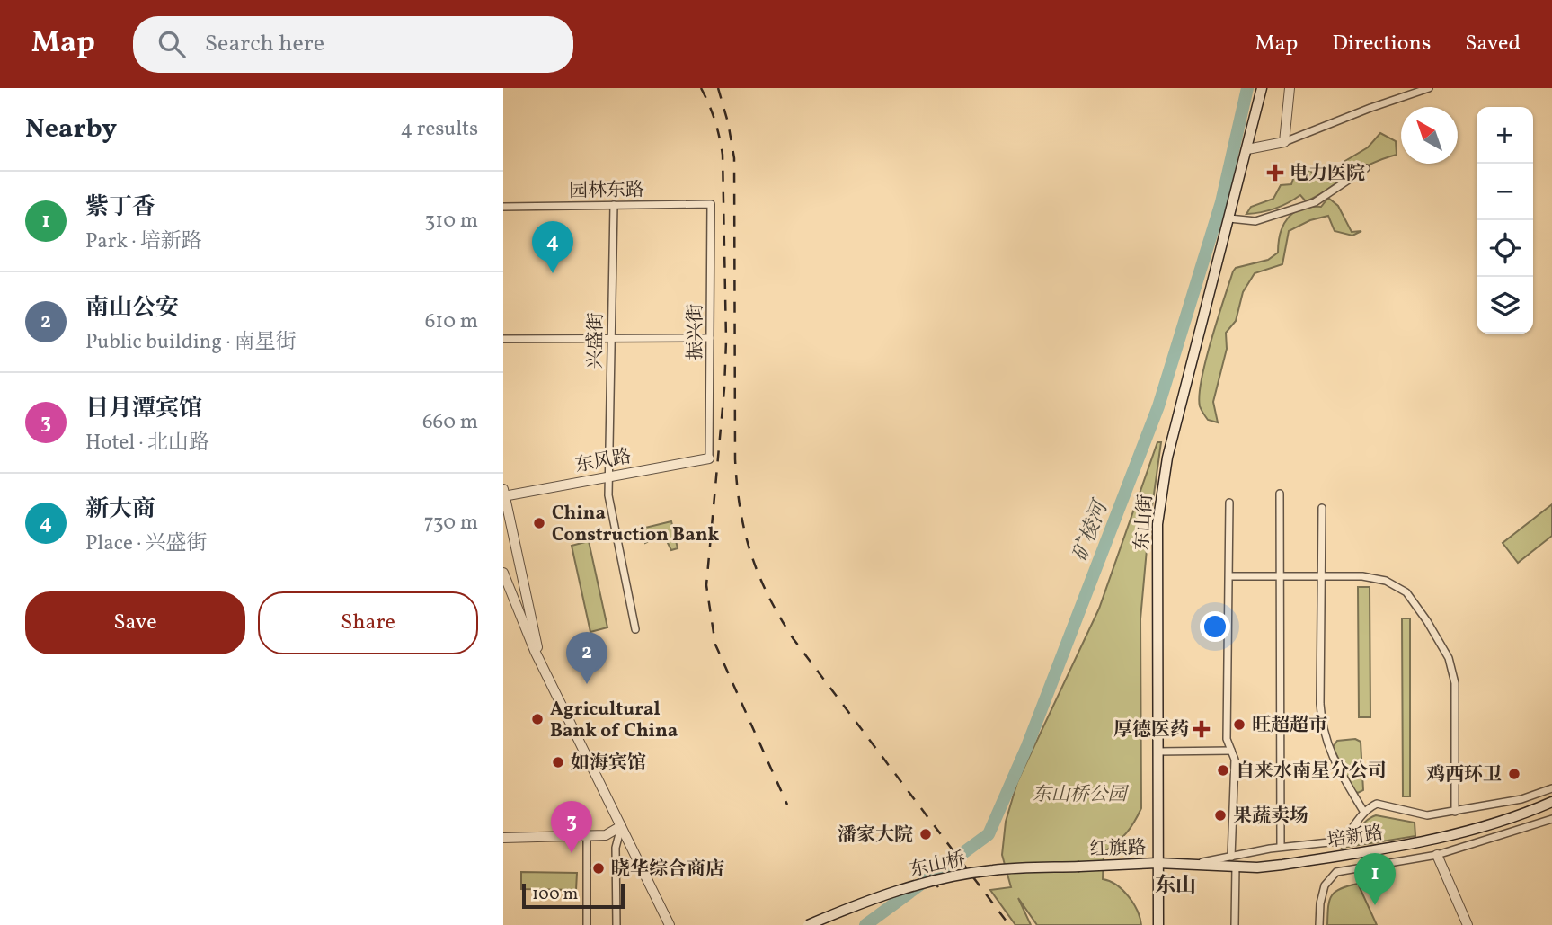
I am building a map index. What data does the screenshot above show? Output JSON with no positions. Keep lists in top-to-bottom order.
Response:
{
  "streets": {
    "main road": [
      "东山街",
      "培新路",
      "红旗路",
      "东山桥"
    ],
    "street": [
      "园林东路",
      "振兴街",
      "兴盛街",
      "东风路"
    ]
  },
  "crossings": [
    ["园林东路", "振兴街"],
    ["园林东路", "兴盛街"],
    ["振兴街", "东风路"],
    ["兴盛街", "东风路"],
    ["东山街", "培新路"],
    ["东山街", "红旗路"],
    ["培新路", "红旗路"],
    ["红旗路", "东山桥"]
  ],
  "districts": ["东山"],
  "water": ["矿棱河"],
  "parks": ["东山桥公园"],
  "places": {
    "health": ["电力医院", "厚德医药"],
    "other": [
      "China Construction Bank",
      "Agricultural Bank of China",
      "旺超超市",
      "如海宾馆",
      "自来水南星分公司",
      "鸡西环卫",
      "果蔬卖场",
      "潘家大院",
      "晓华综合商店"
    ]
  },
  "scale_bar": "100 m",
  "north": "top left",
  "page": {
    "header": "Map",
    "search": "Search here",
    "nav": ["Map", "Directions", "Saved"],
    "heading": ["Nearby", "4 results"],
    "map_buttons": ["+", "−"],
    "list": [
      {
        "mark": "1",
        "name": "紫丁香",
        "note": "Park · 培新路",
        "value": "310 m"
      },
      {
        "mark": "2",
        "name": "南山公安",
        "note": "Public building · 南星街",
        "value": "610 m"
      },
      {
        "mark": "3",
        "name": "日月潭宾馆",
        "note": "Hotel · 北山路",
        "value": "660 m"
      },
      {
        "mark": "4",
        "name": "新大商",
        "note": "Place · 兴盛街",
        "value": "730 m"
      }
    ],
    "pins": [
      "4",
      "2",
      "3",
      "1"
    ],
    "buttons": ["Save", "Share"],
    "scale": "100 m"
  }
}
